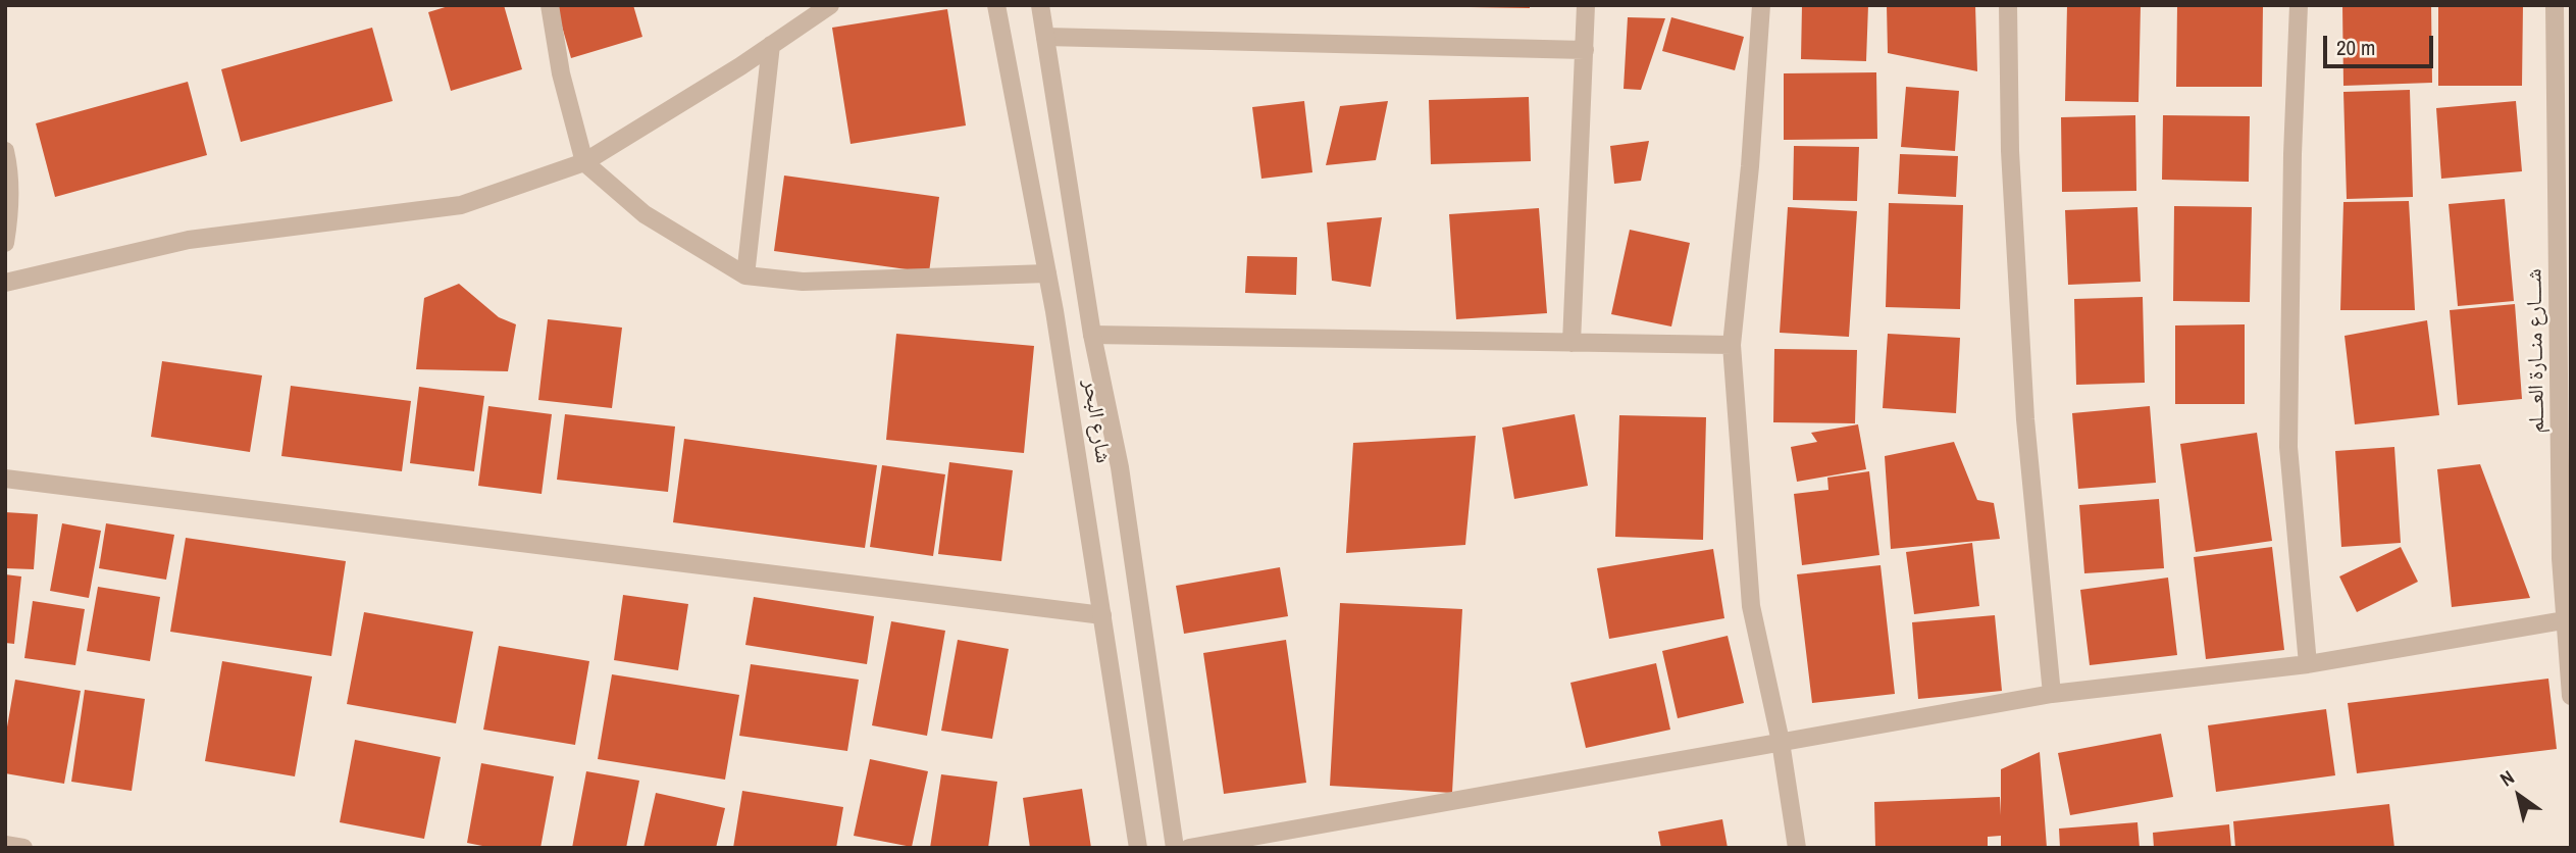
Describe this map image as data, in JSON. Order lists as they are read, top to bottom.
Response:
{
  "streets": {
    "street": ["شــــارع منــارة العـــلم", "شارع البحر"]
  },
  "scale_bar": "20 m",
  "north": "top left"
}
